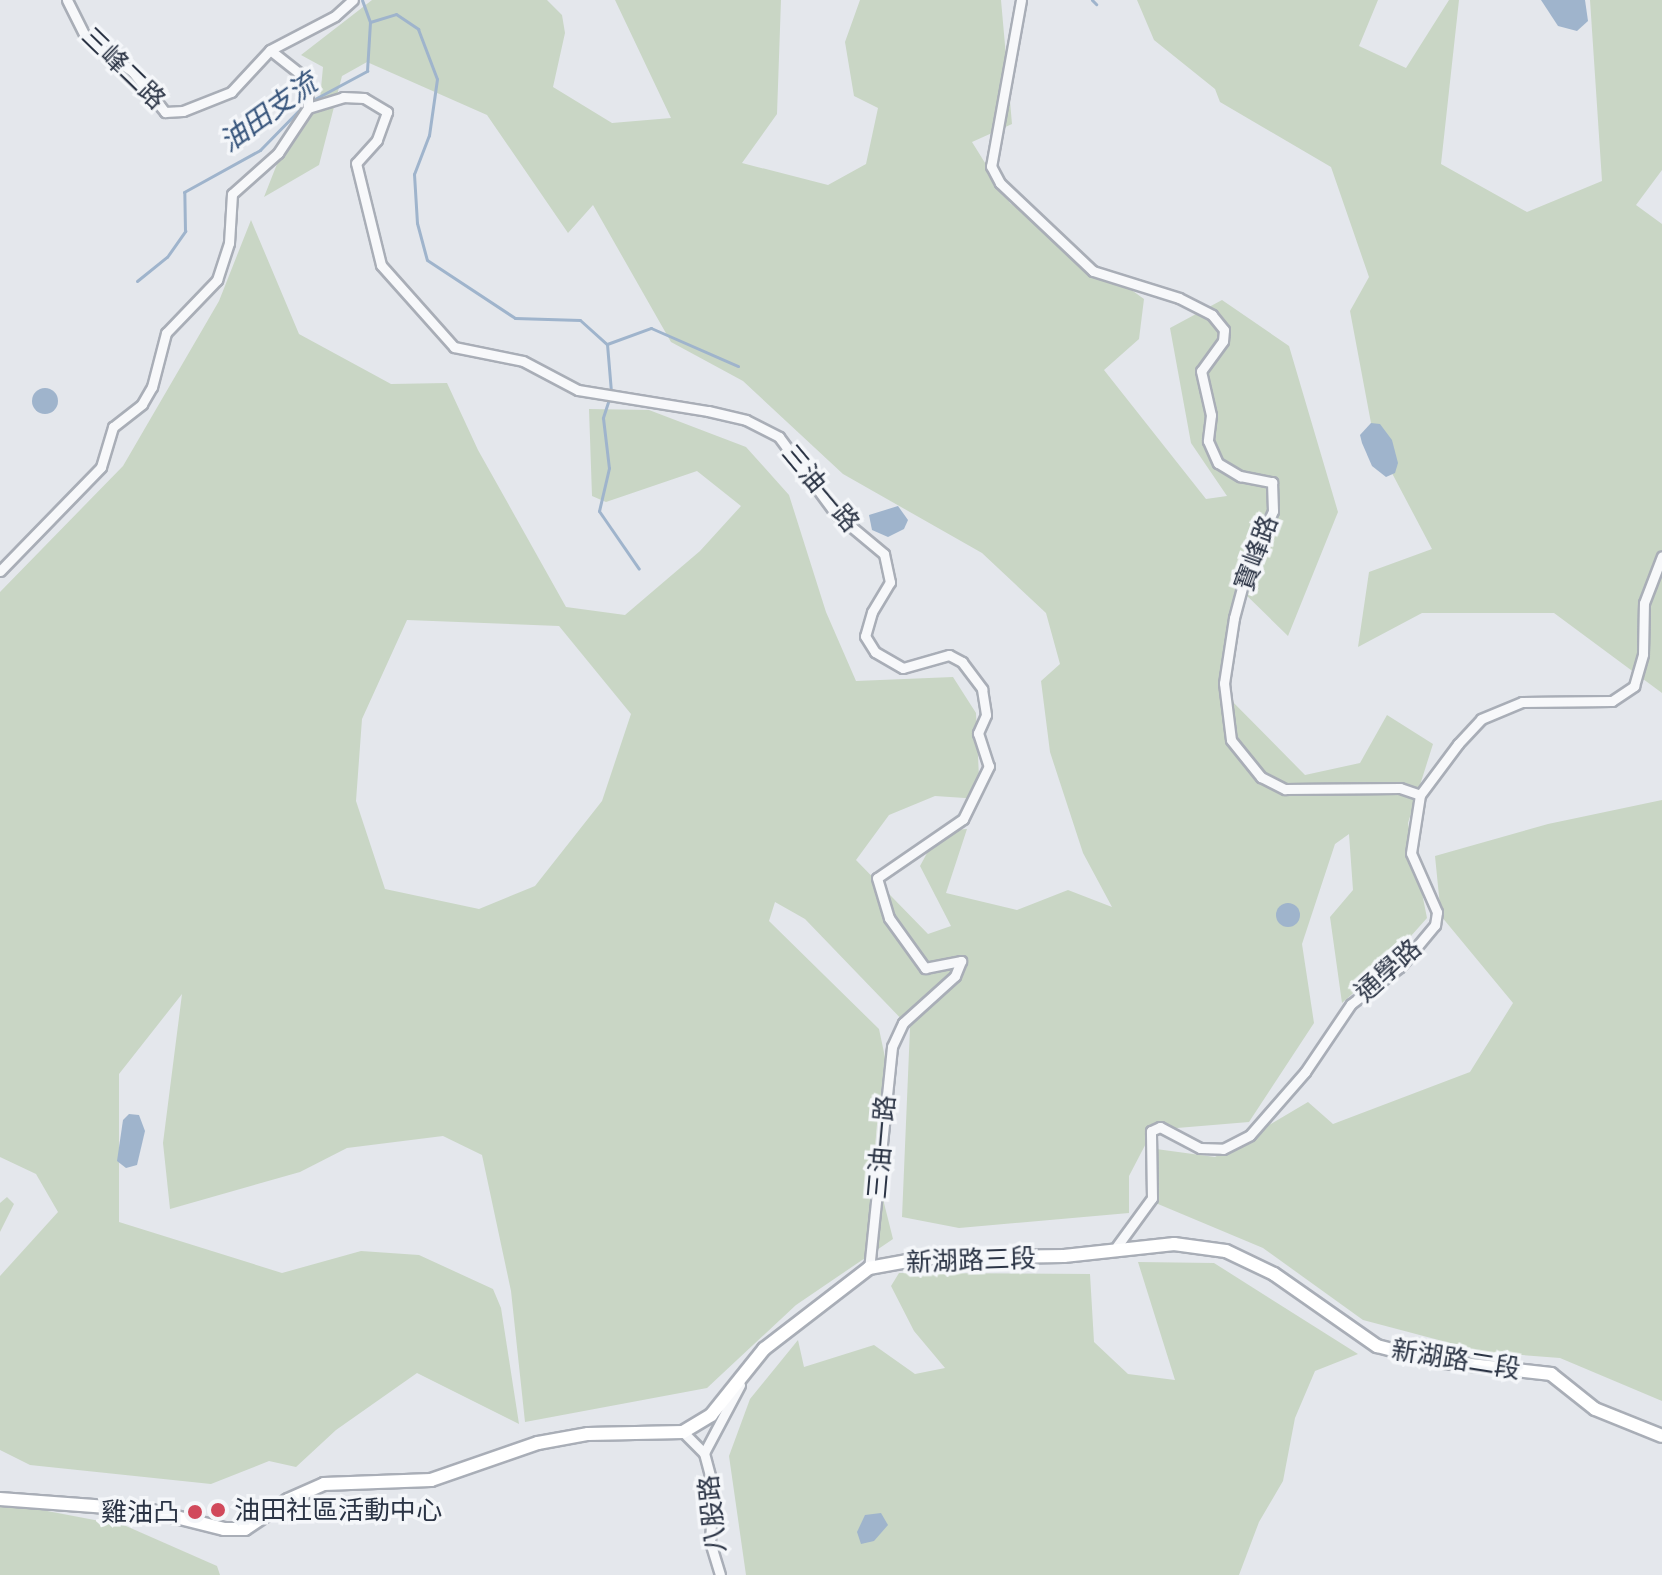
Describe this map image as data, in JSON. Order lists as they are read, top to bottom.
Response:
{
  "streets": {
    "street": [
      "三峰二路",
      "三油一路",
      "寶峰路",
      "通學路",
      "新湖路三段",
      "新湖路二段",
      "八股路"
    ]
  },
  "crossings": [
    ["三油一路", "新湖路三段"],
    ["寶峰路", "通學路"],
    ["通學路", "新湖路三段"],
    ["通學路", "新湖路二段"],
    ["新湖路三段", "新湖路二段"],
    ["新湖路三段", "八股路"]
  ],
  "water": ["油田支流"],
  "places": ["油田社區活動中心", "雞油凸"]
}
